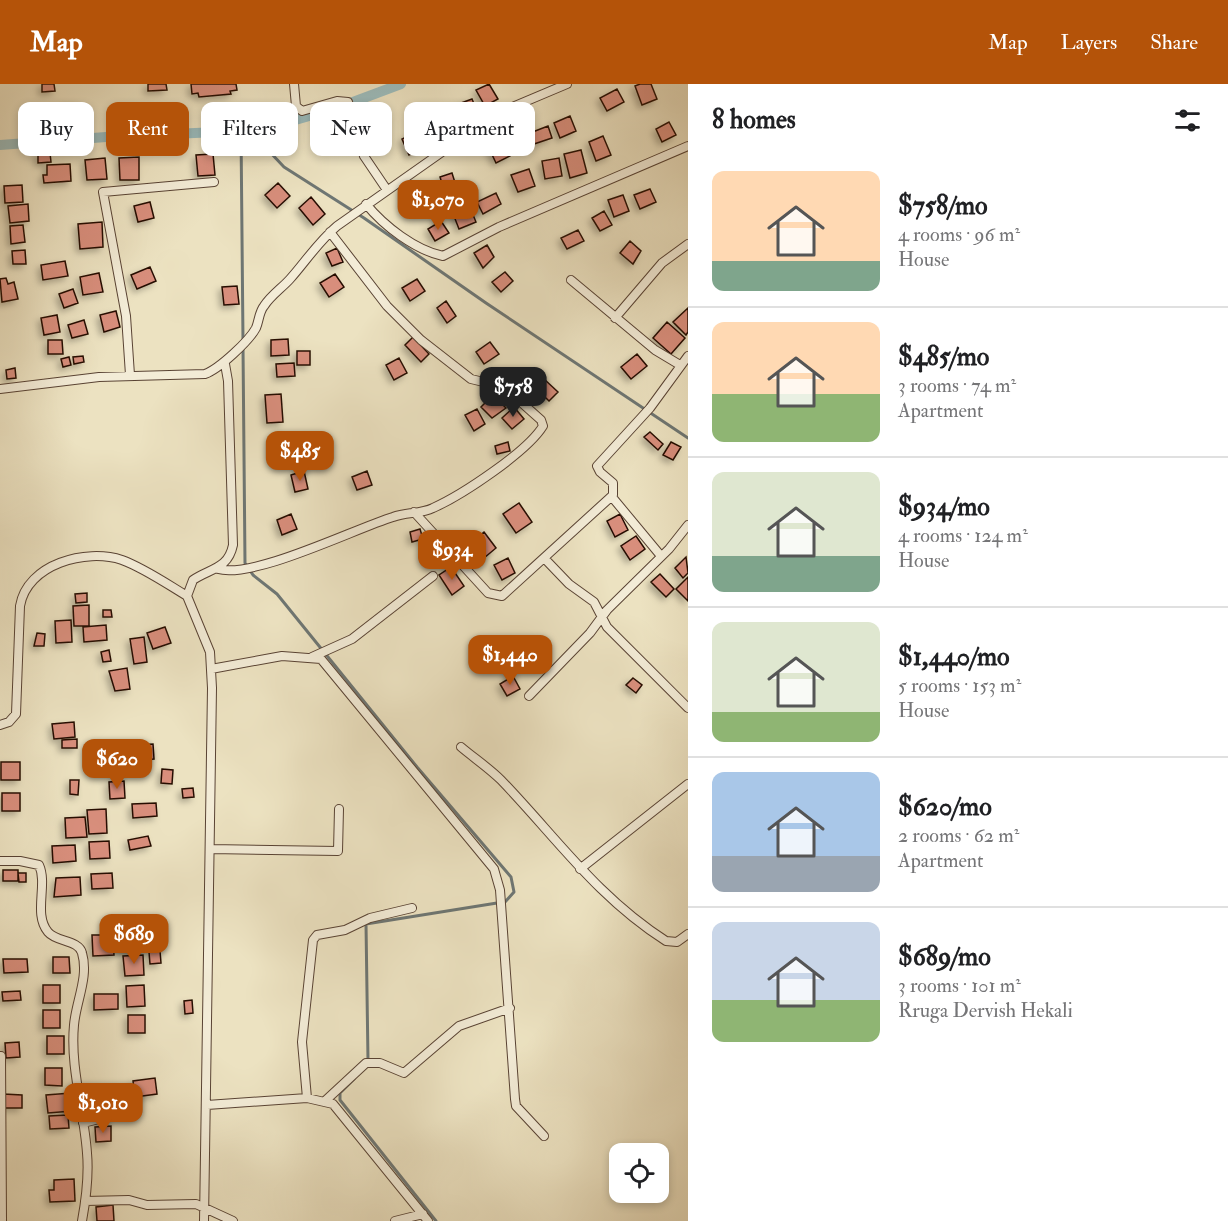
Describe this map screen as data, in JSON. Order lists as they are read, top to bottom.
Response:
{
  "page": {
    "header": "Map",
    "nav": ["Map", "Layers", "Share"],
    "heading": "8 homes",
    "chip": [
      "Buy",
      "Rent",
      "Filters",
      "New",
      "Apartment"
    ],
    "list": [
      {
        "name": "$758/mo",
        "note": "4 rooms · 96 m² · House"
      },
      {
        "name": "$485/mo",
        "note": "3 rooms · 74 m² · Apartment"
      },
      {
        "name": "$934/mo",
        "note": "4 rooms · 124 m² · House"
      },
      {
        "name": "$1,440/mo",
        "note": "5 rooms · 153 m² · House"
      },
      {
        "name": "$620/mo",
        "note": "2 rooms · 62 m² · Apartment"
      },
      {
        "name": "$689/mo",
        "note": "3 rooms · 101 m² · Rruga Dervish Hekali"
      }
    ],
    "price": [
      "$1,070",
      "$758",
      "$485",
      "$934",
      "$1,440",
      "$620",
      "$689",
      "$1,010"
    ]
  }
}
